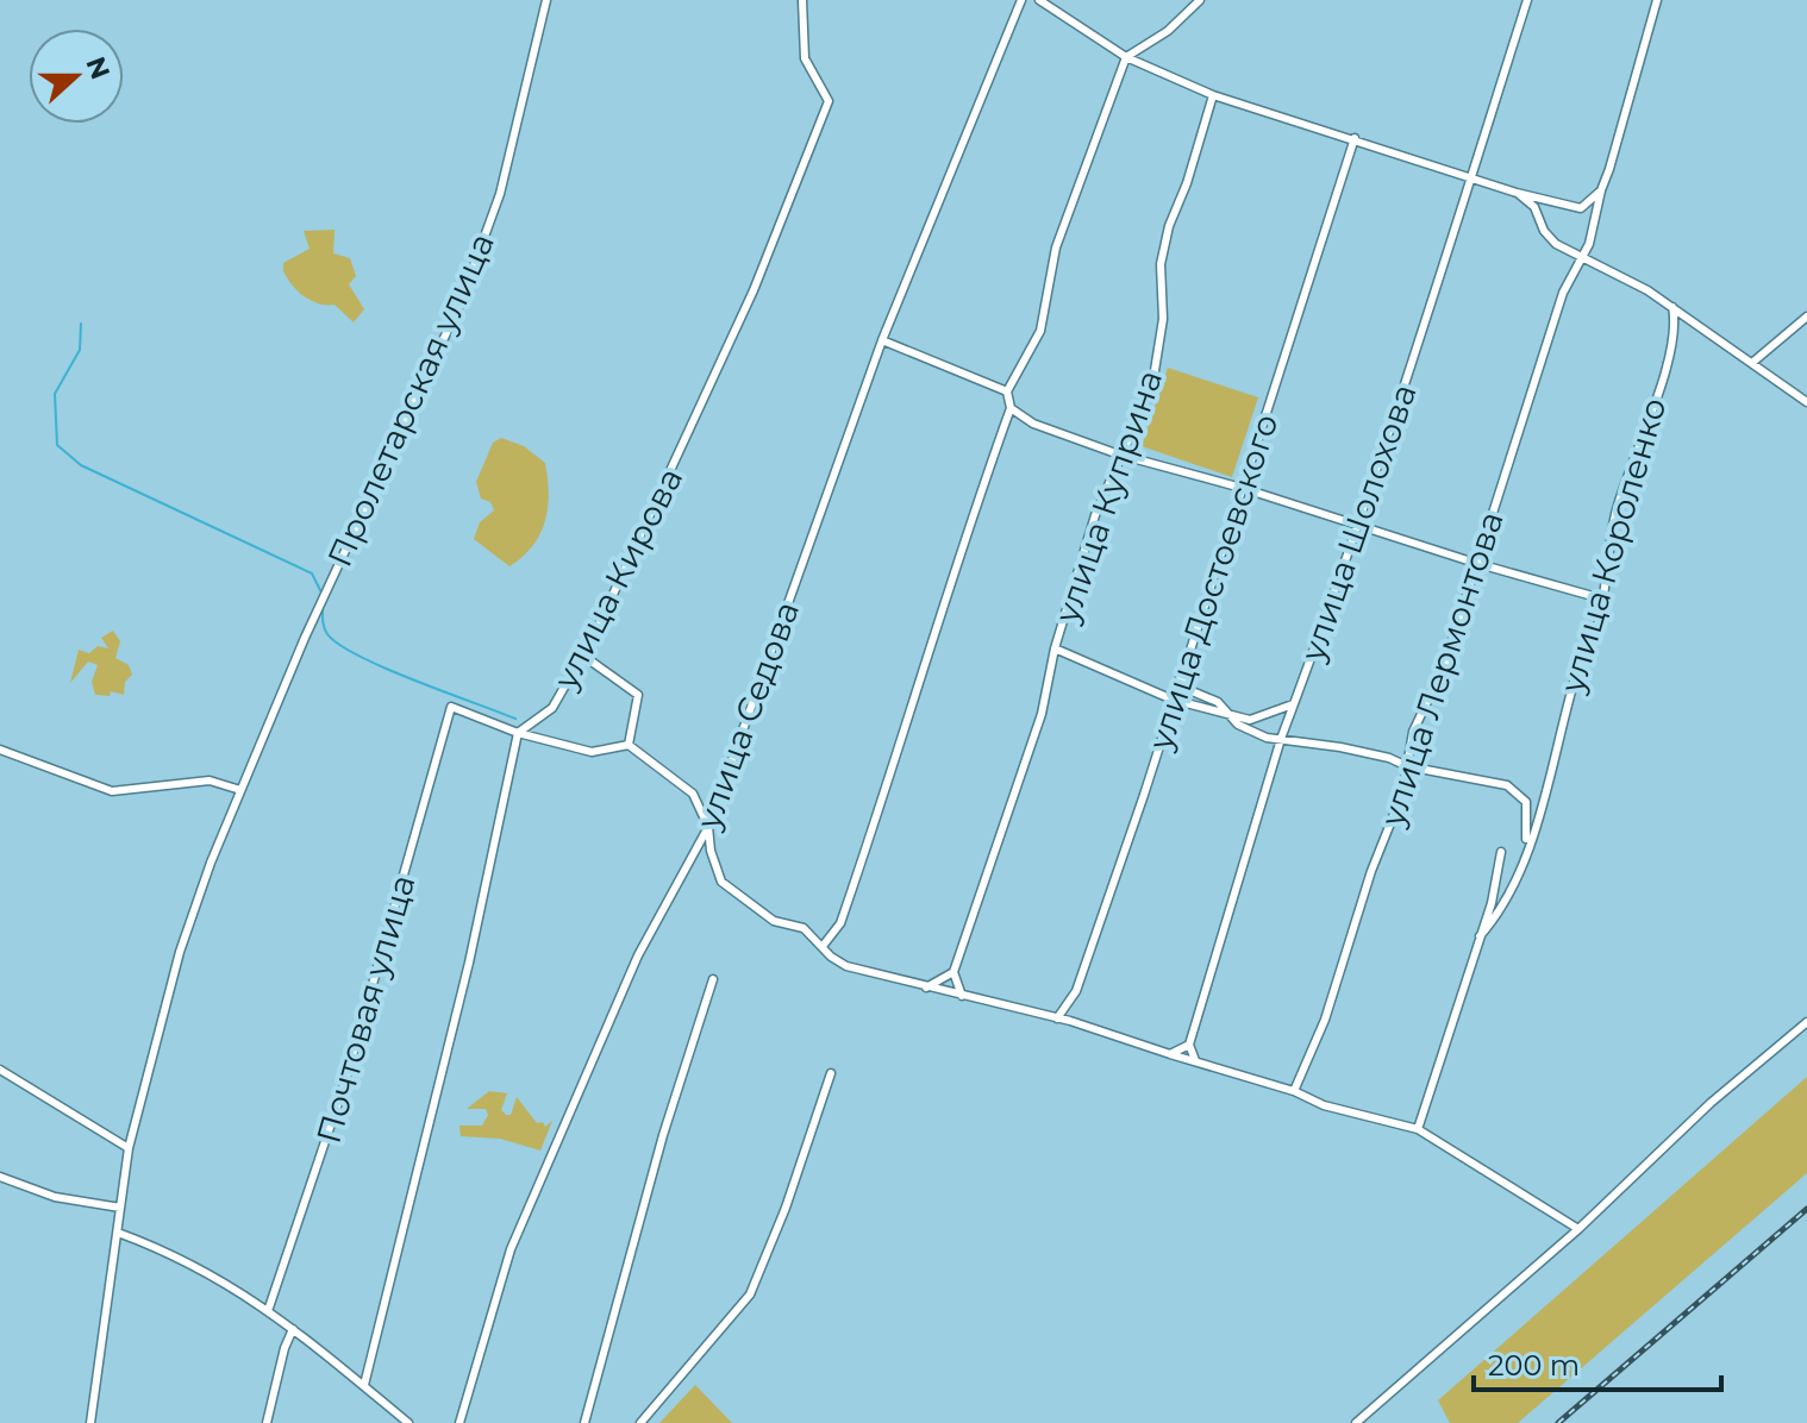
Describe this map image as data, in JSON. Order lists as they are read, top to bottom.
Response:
{
  "streets": {
    "street": [
      "Пролетарская улица",
      "улица Куприна",
      "улица Шолохова",
      "улица Короленко",
      "улица Кирова",
      "улица Достоевского",
      "улица Лермонтова",
      "улица Седова",
      "Почтовая улица"
    ]
  },
  "crossings": [
    ["улица Кирова", "Почтовая улица"]
  ],
  "scale_bar": "200 m",
  "north": "right"
}
